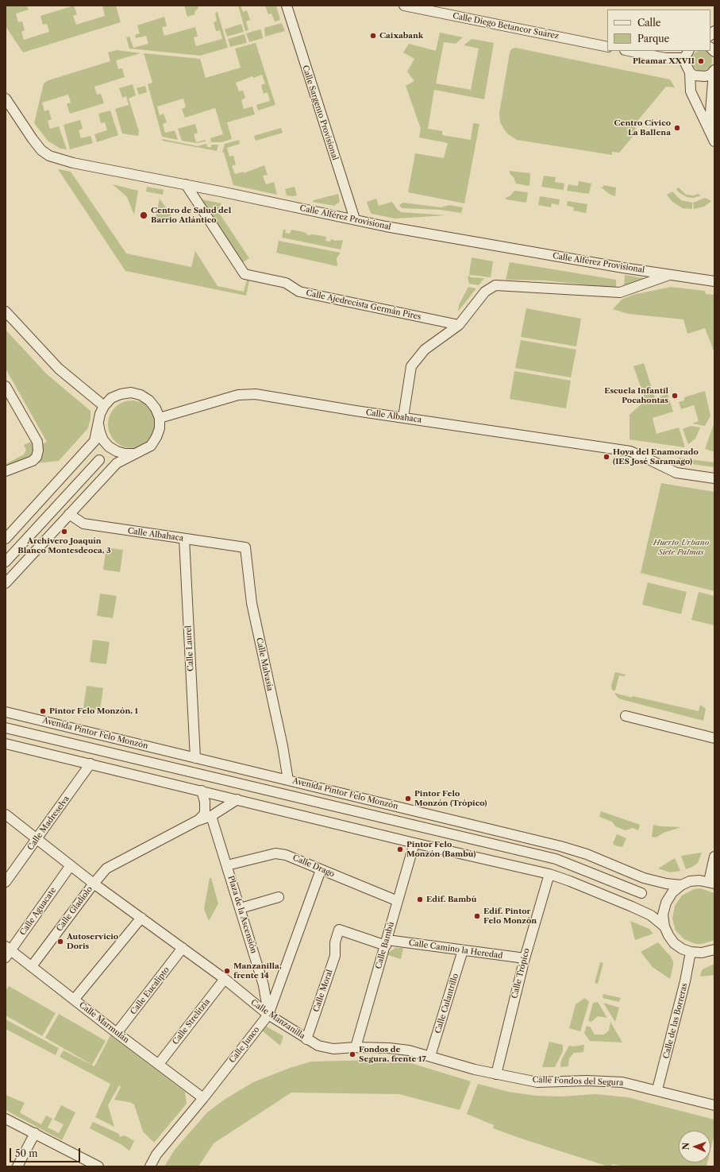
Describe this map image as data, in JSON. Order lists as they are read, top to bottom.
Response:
{
  "streets": {
    "street": [
      "Calle Diego Betancor Suárez",
      "Calle Sargento Provisional",
      "Calle Alférez Provisional",
      "Calle Ajedrecista Germán Pires",
      "Calle Albahaca",
      "Calle Laurel",
      "Calle Malvasía",
      "Avenida Pintor Felo Monzón",
      "Calle Madreselva",
      "Calle Drago",
      "Calle Gladiolo",
      "Calle Aguacate",
      "Plaza de la Ascensión",
      "Calle Bambú",
      "Calle Camino la Heredad",
      "Calle Trópico",
      "Calle Eucalipto",
      "Calle Moral",
      "Calle Culantrillo",
      "Calle Manzanilla",
      "Calle de las Borreras",
      "Calle Strelitzia",
      "Calle Marmulán",
      "Calle Junco",
      "Calle Fondos del Segura"
    ]
  },
  "crossings": [
    ["Calle Sargento Provisional", "Calle Alférez Provisional"],
    ["Calle Alférez Provisional", "Calle Ajedrecista Germán Pires"],
    ["Calle Albahaca", "Calle Laurel"],
    ["Calle Albahaca", "Calle Malvasía"],
    ["Calle Laurel", "Avenida Pintor Felo Monzón"],
    ["Calle Malvasía", "Avenida Pintor Felo Monzón"],
    ["Calle Madreselva", "Calle Manzanilla"],
    ["Calle Drago", "Plaza de la Ascensión"],
    ["Calle Drago", "Calle Bambú"],
    ["Calle Drago", "Calle Junco"],
    ["Calle Gladiolo", "Calle Manzanilla"],
    ["Calle Gladiolo", "Calle Marmulán"],
    ["Calle Aguacate", "Calle Manzanilla"],
    ["Calle Aguacate", "Calle Marmulán"],
    ["Plaza de la Ascensión", "Calle Manzanilla"],
    ["Plaza de la Ascensión", "Calle Junco"],
    ["Calle Bambú", "Calle Camino la Heredad"],
    ["Calle Bambú", "Calle Manzanilla"],
    ["Calle Camino la Heredad", "Calle Trópico"],
    ["Calle Camino la Heredad", "Calle Moral"],
    ["Calle Camino la Heredad", "Calle Culantrillo"],
    ["Calle Trópico", "Calle Manzanilla"],
    ["Calle Trópico", "Calle Fondos del Segura"],
    ["Calle Eucalipto", "Calle Manzanilla"],
    ["Calle Eucalipto", "Calle Marmulán"],
    ["Calle Moral", "Calle Manzanilla"],
    ["Calle Culantrillo", "Calle Manzanilla"],
    ["Calle Manzanilla", "Calle Strelitzia"],
    ["Calle Manzanilla", "Calle Junco"],
    ["Calle Manzanilla", "Calle Fondos del Segura"],
    ["Calle de las Borreras", "Calle Fondos del Segura"],
    ["Calle Strelitzia", "Calle Marmulán"],
    ["Calle Marmulán", "Calle Junco"]
  ],
  "parks": ["Huerto Urbano Siete Palmas"],
  "places": [
    "Caixabank",
    "Pleamar XXVII",
    "Centro Cívico La Ballena",
    "Centro de Salud del Barrio Atlántico",
    "Escuela Infantil Pocahontas",
    "Hoya del Enamorado (IES José Saramago)",
    "Archivero Joaquín Blanco Montesdeoca, 3",
    "Pintor Felo Monzón, 1",
    "Pintor Felo Monzón (Trópico)",
    "Pintor Felo Monzón (Bambú)",
    "Edif. Bambú",
    "Edif. Pintor Felo Monzón",
    "Autoservicio Doris",
    "Manzanilla, frente 14",
    "Fondos de Segura, frente 17"
  ],
  "legend": ["Calle", "Parque"],
  "scale_bar": "50 m",
  "north": "left"
}
